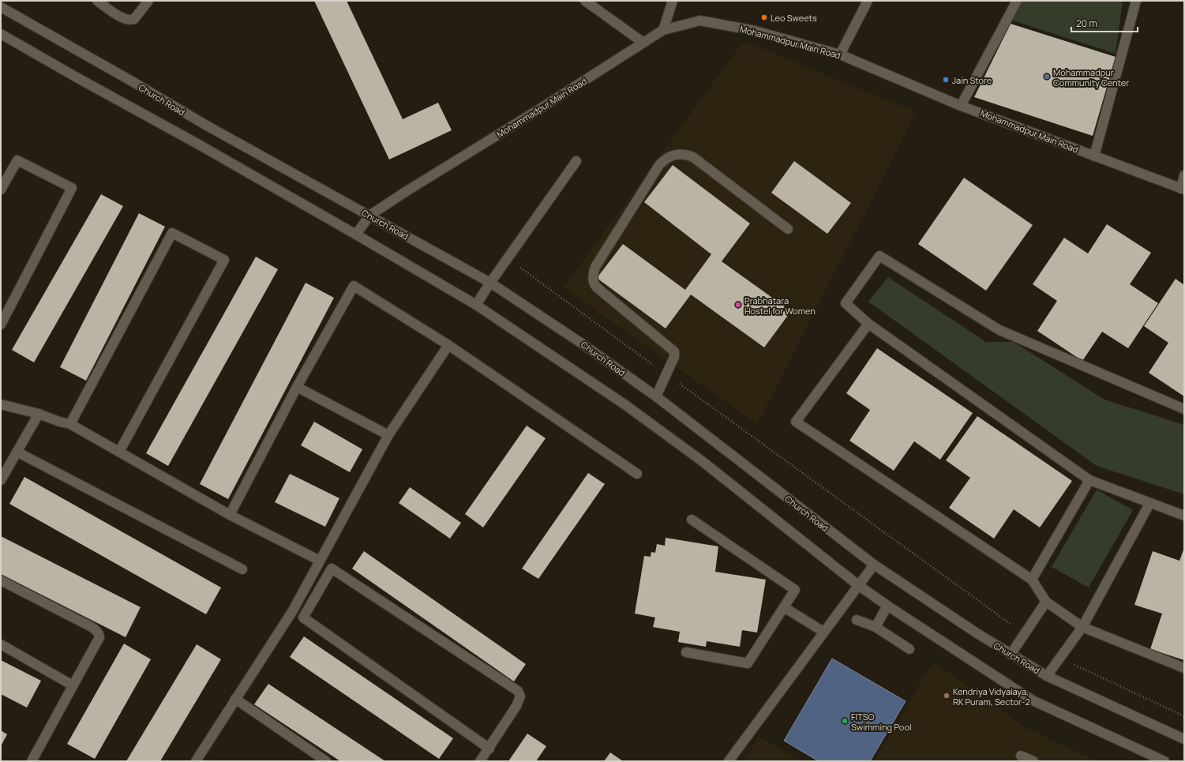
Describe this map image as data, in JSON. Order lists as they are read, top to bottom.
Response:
{
  "streets": {
    "street": ["Mohammadpur Main Road", "Church Road"]
  },
  "crossings": [
    ["Mohammadpur Main Road", "Church Road"]
  ],
  "places": [
    "Leo Sweets",
    "Mohammadpur Community Center",
    "Jain Store",
    "Prabhatara Hostel for Women",
    "Kendriya Vidyalaya, RK Puram, Sector-2",
    "FITSO Swimming Pool"
  ],
  "scale_bar": "20 m"
}
